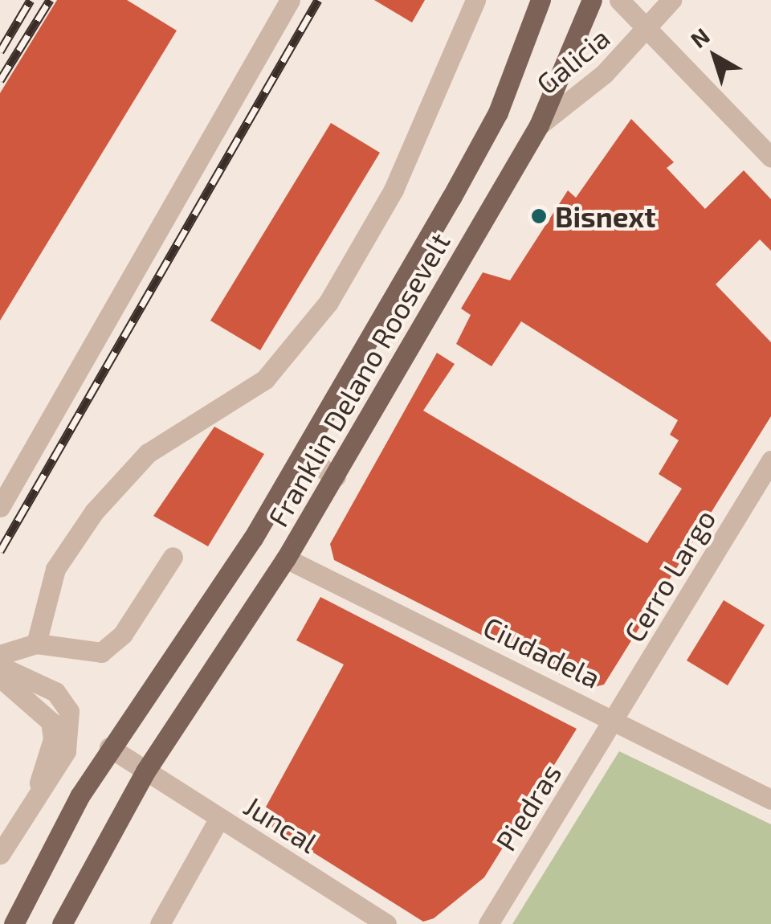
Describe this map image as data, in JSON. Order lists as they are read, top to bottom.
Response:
{
  "streets": {
    "main road": ["Franklin Delano Roosevelt"],
    "street": [
      "Galicia",
      "Cerro Largo",
      "Ciudadela",
      "Piedras",
      "Juncal"
    ]
  },
  "crossings": [
    ["Galicia", "Franklin Delano Roosevelt"],
    ["Franklin Delano Roosevelt", "Ciudadela"],
    ["Franklin Delano Roosevelt", "Juncal"],
    ["Cerro Largo", "Ciudadela"],
    ["Cerro Largo", "Piedras"],
    ["Ciudadela", "Piedras"]
  ],
  "places": ["Bisnext"],
  "north": "top left"
}
